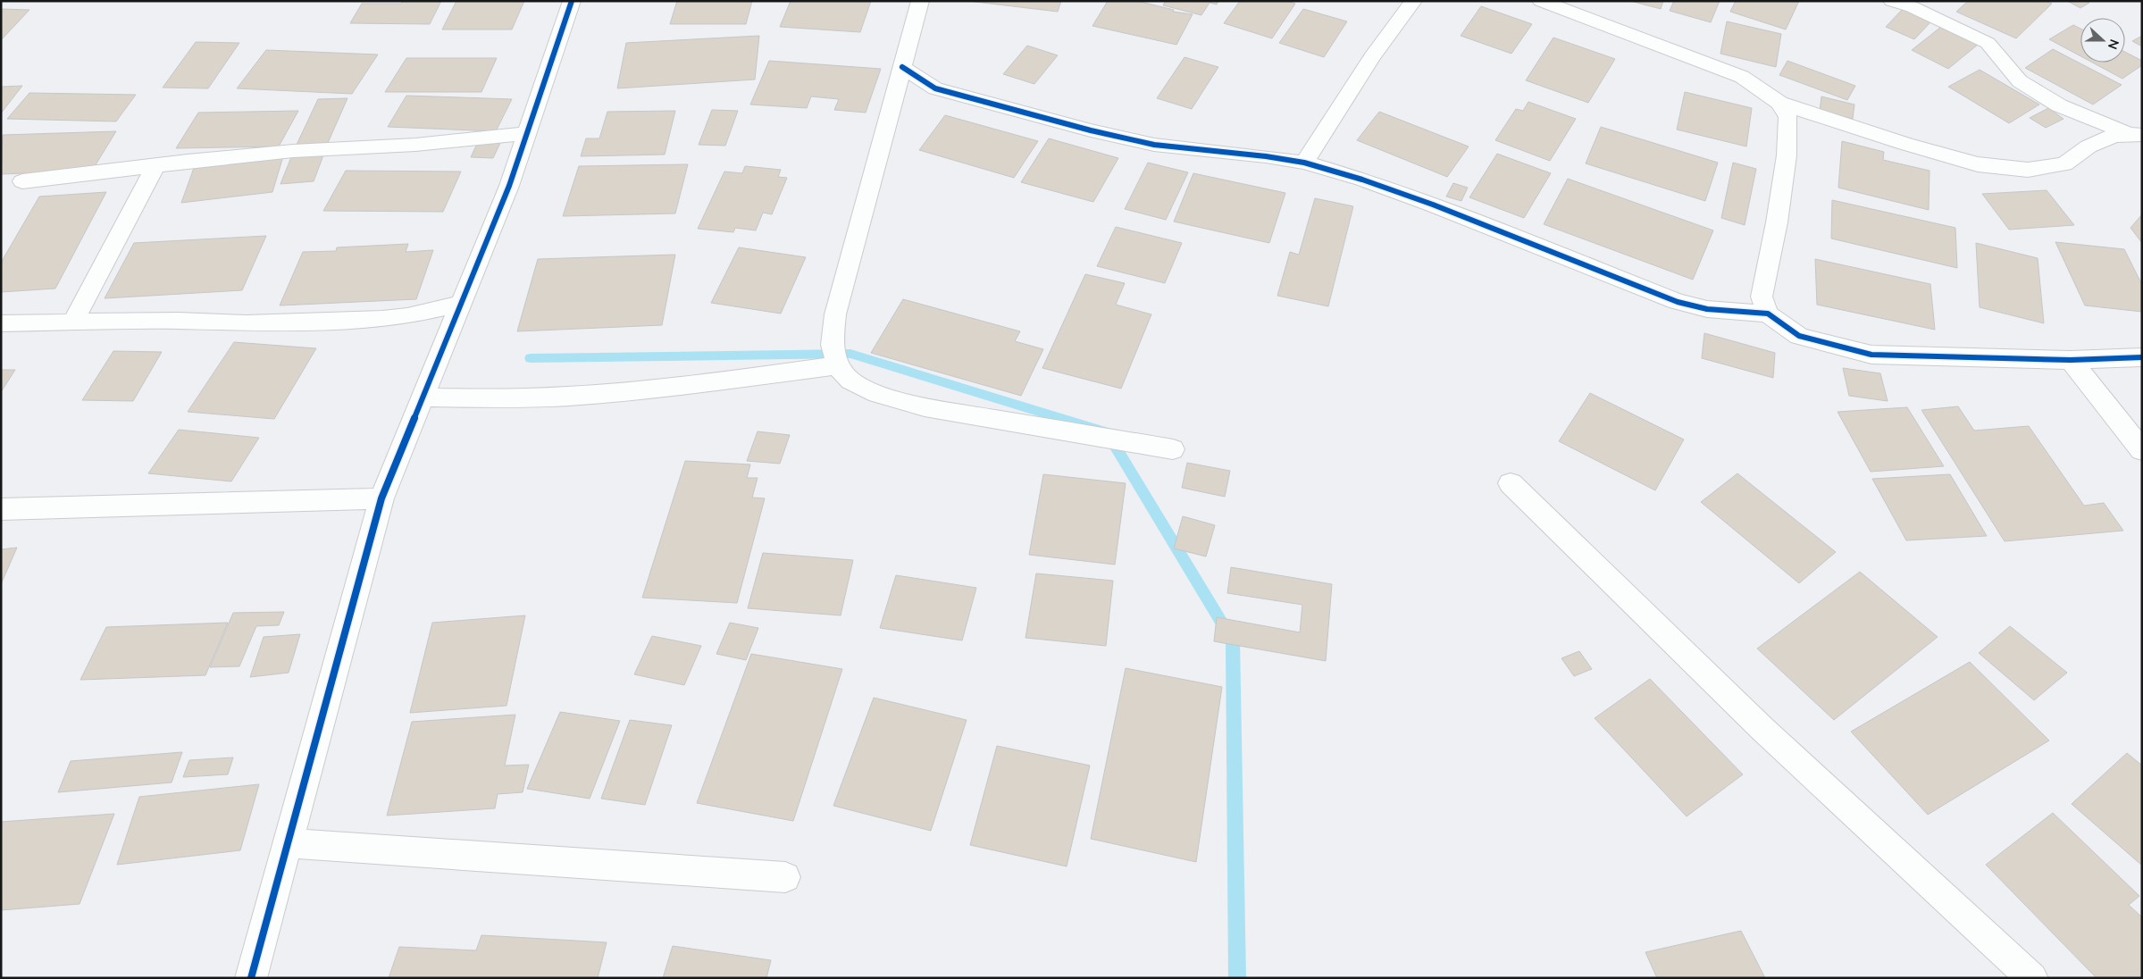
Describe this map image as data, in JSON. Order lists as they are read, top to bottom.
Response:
{
  "north": "right"
}
